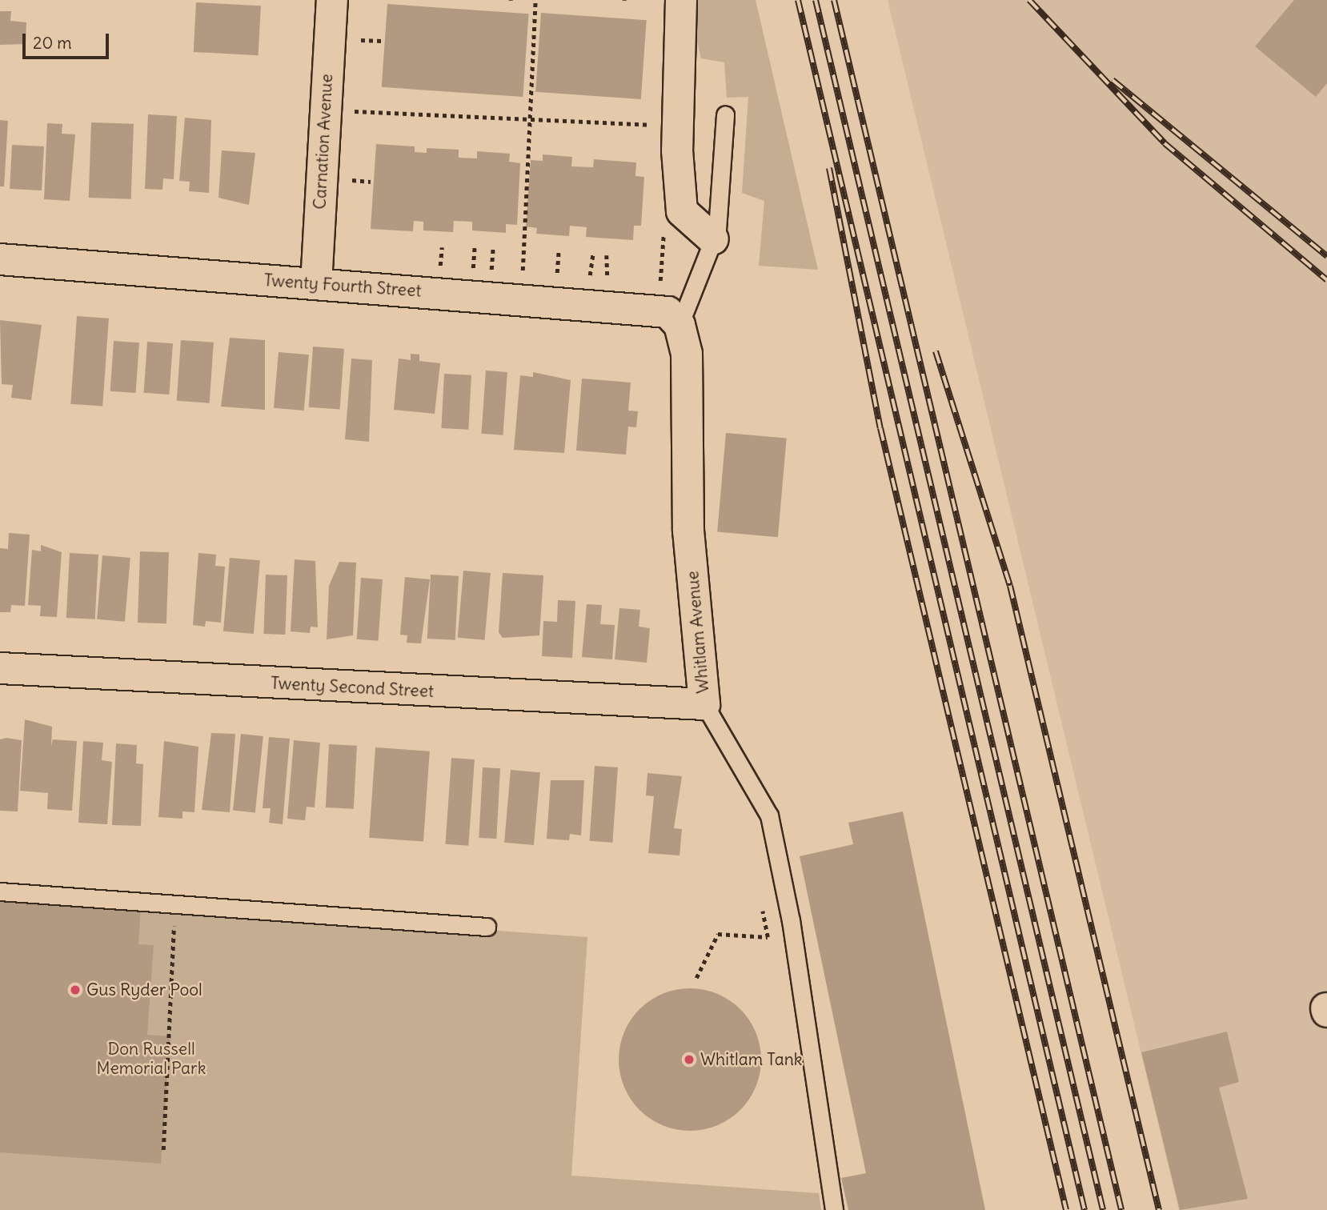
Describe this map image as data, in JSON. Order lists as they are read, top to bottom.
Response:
{
  "streets": {
    "street": [
      "Carnation Avenue",
      "Twenty Fourth Street",
      "Whitlam Avenue",
      "Twenty Second Street"
    ]
  },
  "crossings": [
    ["Carnation Avenue", "Twenty Fourth Street"],
    ["Twenty Fourth Street", "Whitlam Avenue"],
    ["Whitlam Avenue", "Twenty Second Street"]
  ],
  "parks": ["Don Russell Memorial Park"],
  "places": ["Gus Ryder Pool", "Whitlam Tank"],
  "scale_bar": "20 m"
}
